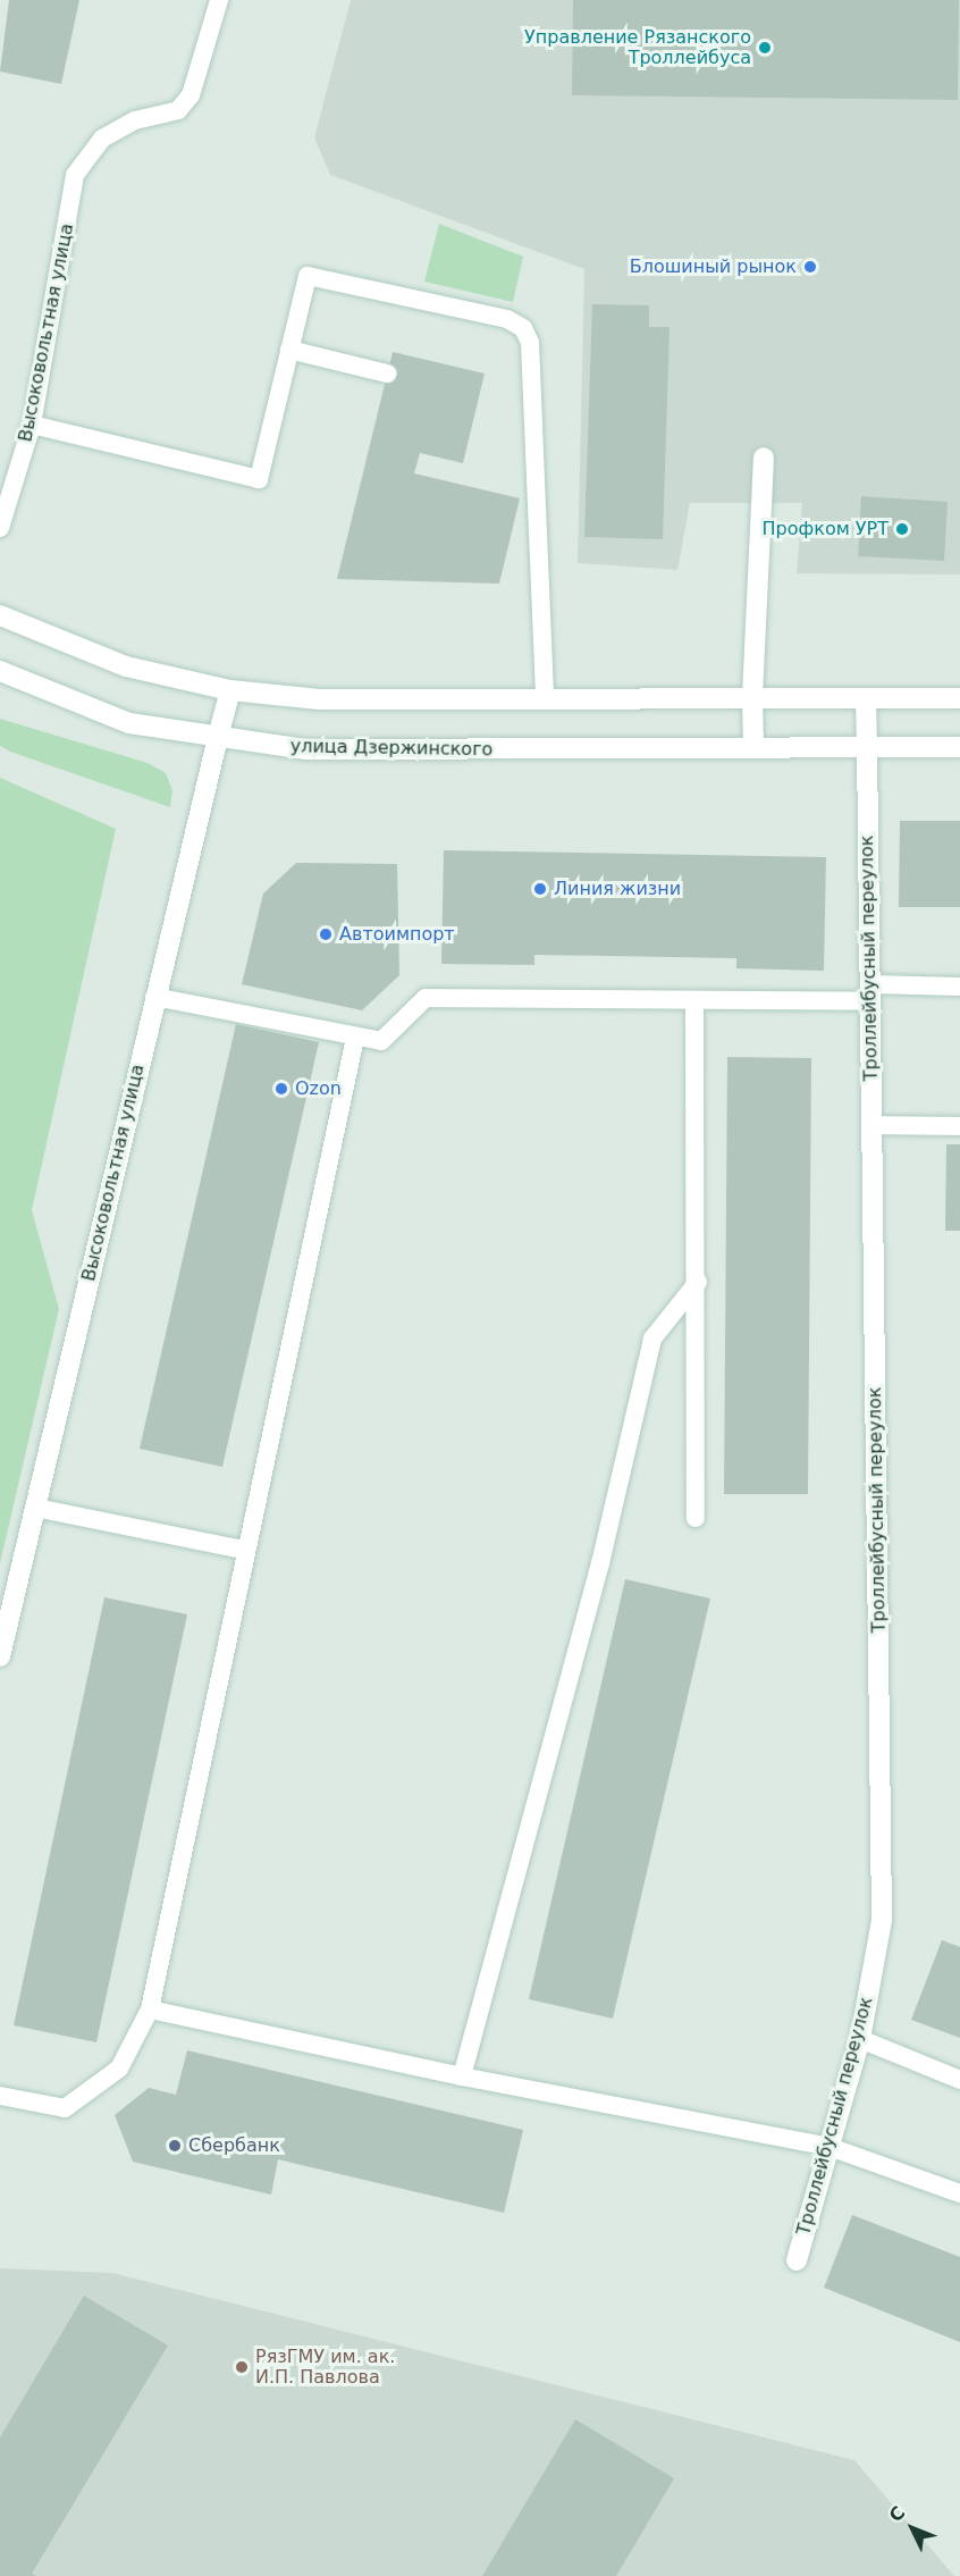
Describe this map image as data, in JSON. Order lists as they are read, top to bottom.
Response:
{
  "streets": {
    "street": ["Высоковольтная улица", "улица Дзержинского", "Троллейбусный переулок"]
  },
  "crossings": [
    ["Высоковольтная улица", "улица Дзержинского"],
    ["улица Дзержинского", "Троллейбусный переулок"]
  ],
  "places": [
    "Управление Рязанского Троллейбуса",
    "Блошиный рынок",
    "Профком УРТ",
    "Линия жизни",
    "Автоимпорт",
    "Ozon",
    "Сбербанк",
    "РязГМУ им. ак. И.П. Павлова"
  ],
  "north": "top left"
}
